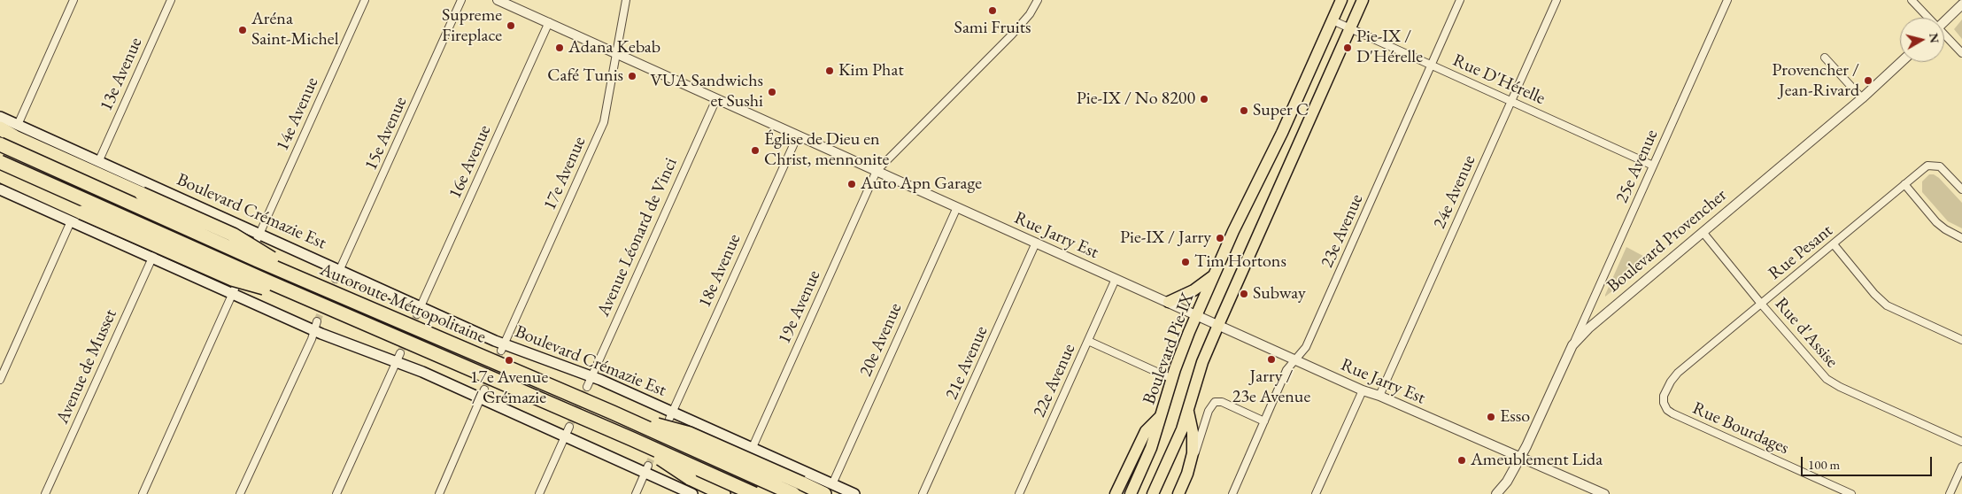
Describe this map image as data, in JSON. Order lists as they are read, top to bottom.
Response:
{
  "streets": {
    "highway": ["Autoroute Métropolitaine"],
    "main road": ["Boulevard Crémazie Est", "Boulevard Pie-IX"],
    "street": [
      "13e Avenue",
      "Rue D'Hérelle",
      "14e Avenue",
      "15e Avenue",
      "16e Avenue",
      "25e Avenue",
      "17e Avenue",
      "24e Avenue",
      "23e Avenue",
      "Rue Jarry Est",
      "Avenue Léonard de Vinci",
      "Boulevard Provencher",
      "Rue Pesant",
      "18e Avenue",
      "19e Avenue",
      "Rue d'Assise",
      "20e Avenue",
      "21e Avenue",
      "Avenue de Musset",
      "22e Avenue",
      "Rue Bourdages"
    ]
  },
  "crossings": [
    ["13e Avenue", "Boulevard Crémazie Est"],
    ["Rue D'Hérelle", "25e Avenue"],
    ["Rue D'Hérelle", "24e Avenue"],
    ["Rue D'Hérelle", "23e Avenue"],
    ["Rue D'Hérelle", "Boulevard Pie-IX"],
    ["14e Avenue", "Boulevard Crémazie Est"],
    ["15e Avenue", "Boulevard Crémazie Est"],
    ["16e Avenue", "Boulevard Crémazie Est"],
    ["16e Avenue", "Rue Jarry Est"],
    ["25e Avenue", "Boulevard Provencher"],
    ["17e Avenue", "Boulevard Crémazie Est"],
    ["17e Avenue", "Rue Jarry Est"],
    ["24e Avenue", "Rue Jarry Est"],
    ["Boulevard Crémazie Est", "Avenue Léonard de Vinci"],
    ["Boulevard Crémazie Est", "18e Avenue"],
    ["Boulevard Crémazie Est", "Autoroute Métropolitaine"],
    ["Boulevard Crémazie Est", "19e Avenue"],
    ["Boulevard Crémazie Est", "20e Avenue"],
    ["23e Avenue", "Rue Jarry Est"],
    ["Rue Jarry Est", "Avenue Léonard de Vinci"],
    ["Rue Jarry Est", "Boulevard Provencher"],
    ["Rue Jarry Est", "18e Avenue"],
    ["Rue Jarry Est", "19e Avenue"],
    ["Rue Jarry Est", "20e Avenue"],
    ["Rue Jarry Est", "Boulevard Pie-IX"],
    ["Rue Jarry Est", "21e Avenue"],
    ["Rue Jarry Est", "22e Avenue"],
    ["Boulevard Provencher", "Rue d'Assise"],
    ["Rue Pesant", "Rue d'Assise"],
    ["Rue Pesant", "Rue Bourdages"],
    ["Autoroute Métropolitaine", "20e Avenue"]
  ],
  "places": [
    "Sami Fruits",
    "Supreme Fireplace",
    "Aréna Saint-Michel",
    "Adana Kebab",
    "Pie-IX / D'Hérelle",
    "Kim Phat",
    "Café Tunis",
    "Provencher / Jean-Rivard",
    "VUA Sandwichs et Sushi",
    "Pie-IX / No 8200",
    "Super C",
    "Église de Dieu en Christ, mennonite",
    "Auto Apn Garage",
    "Pie-IX / Jarry",
    "Tim Hortons",
    "Subway",
    "Jarry / 23e Avenue",
    "17e Avenue / Crémazie",
    "Esso",
    "Ameublement Lida"
  ],
  "scale_bar": "100 m",
  "north": "right"
}
